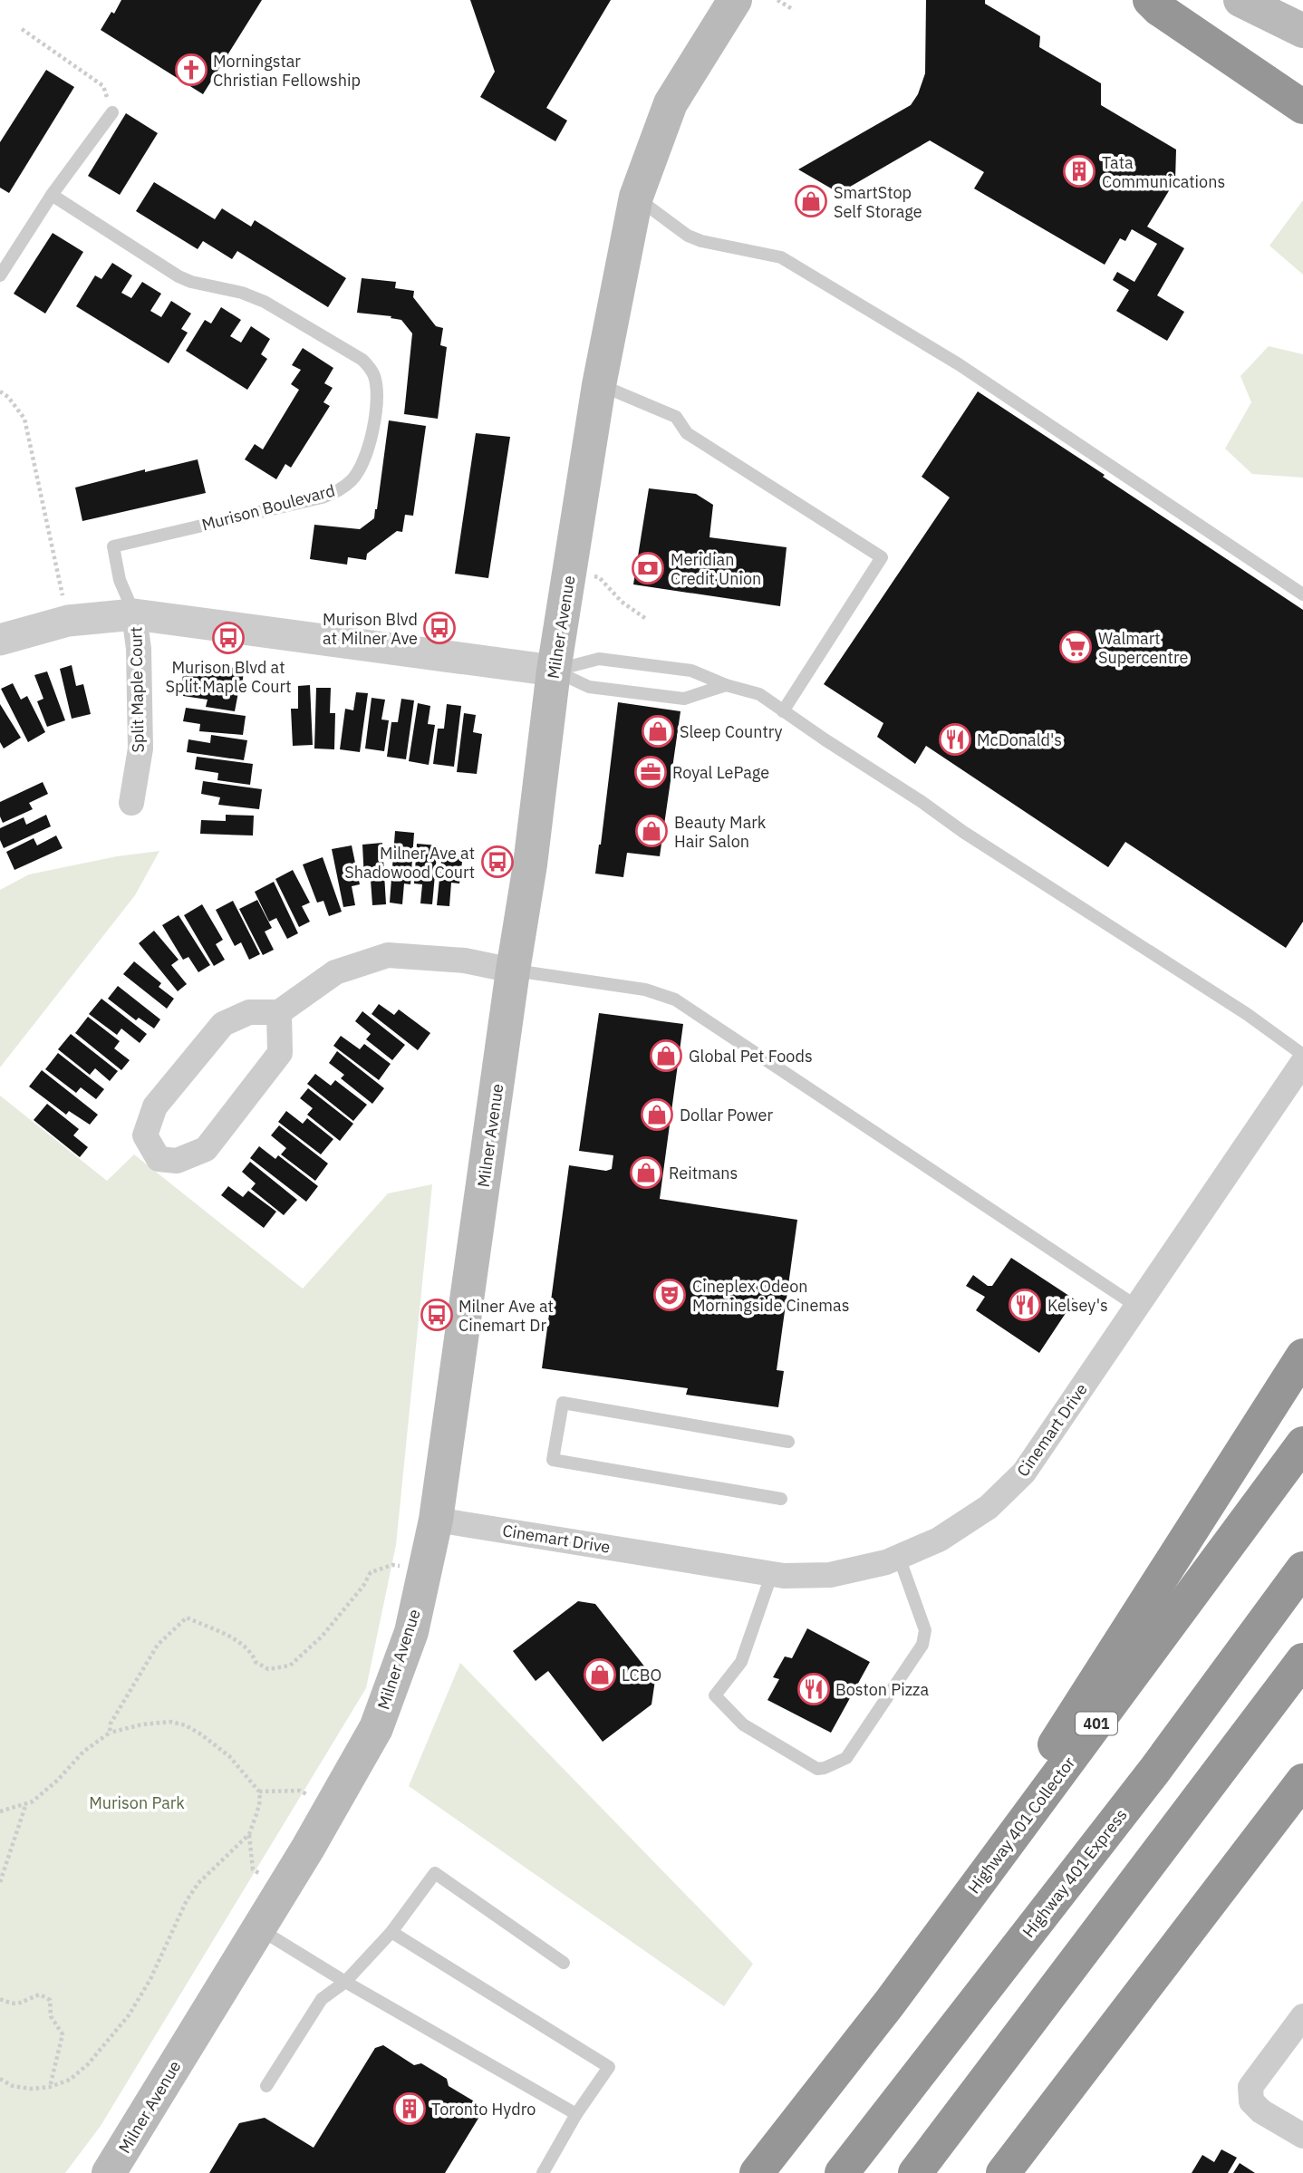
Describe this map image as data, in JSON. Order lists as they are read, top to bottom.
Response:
{
  "streets": {
    "highway": ["401", "Highway 401 Collector", "Highway 401 Express"],
    "main road": ["Milner Avenue"],
    "street": ["Split Maple Court", "Cinemart Drive"],
    "lane": ["Murison Boulevard"]
  },
  "crossings": [
    ["Murison Boulevard", "Split Maple Court"],
    ["Milner Avenue", "Cinemart Drive"]
  ],
  "parks": ["Murison Park"],
  "places": {
    "church": ["Morningstar Christian Fellowship"],
    "building": ["Tata Communications", "Toronto Hydro"],
    "shop": [
      "SmartStop Self Storage",
      "Sleep Country",
      "Beauty Mark Hair Salon",
      "Global Pet Foods",
      "Dollar Power",
      "Reitmans",
      "LCBO"
    ],
    "bank": ["Meridian Credit Union"],
    "bus stop": [
      "Murison Blvd at Milner Ave",
      "Murison Blvd at Split Maple Court",
      "Milner Ave at Shadowood Court",
      "Milner Ave at Cinemart Dr"
    ],
    "supermarket": ["Walmart Supercentre"],
    "restaurant": ["McDonald's", "Kelsey's", "Boston Pizza"],
    "office": ["Royal LePage"],
    "theatre": ["Cineplex Odeon Morningside Cinemas"]
  }
}
